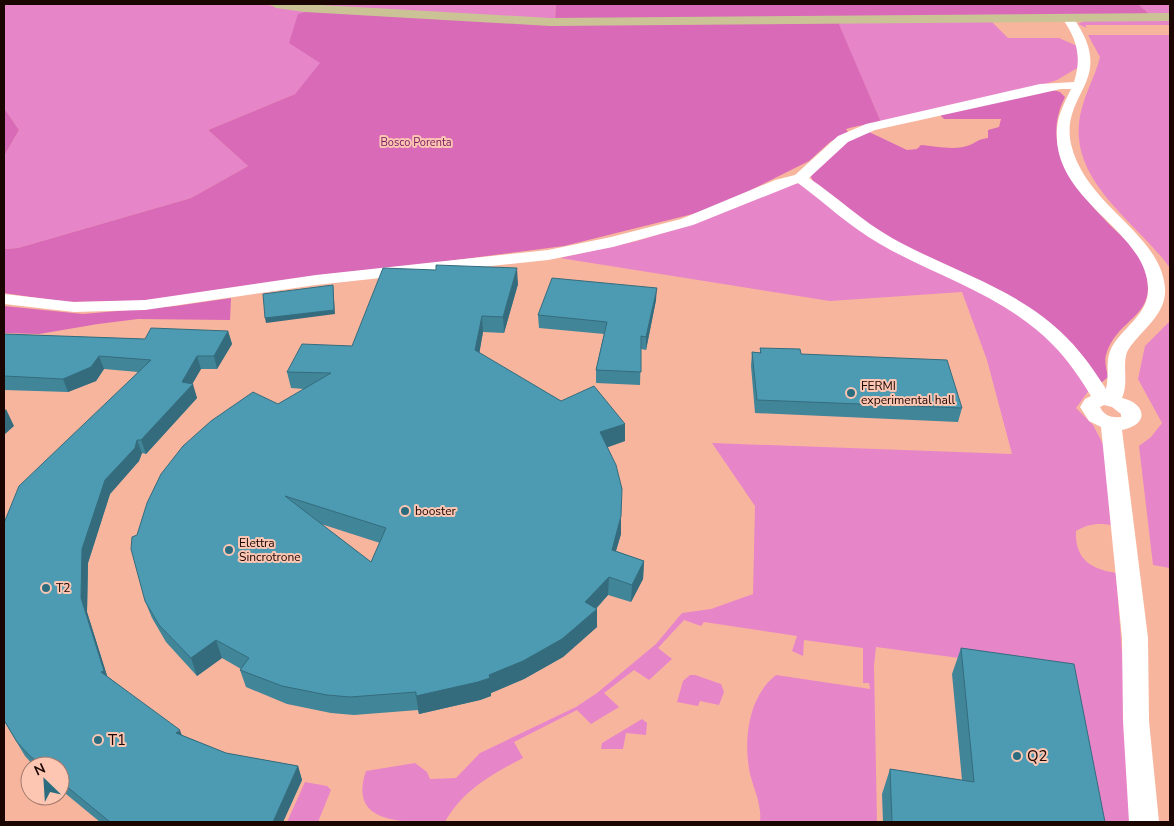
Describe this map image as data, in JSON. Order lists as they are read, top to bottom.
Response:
{
  "parks": ["Bosco Porenta"],
  "places": [
    "FERMI experimental hall",
    "booster",
    "Elettra Sincrotrone",
    "T2",
    "T1",
    "Q2"
  ],
  "north": "top left"
}
